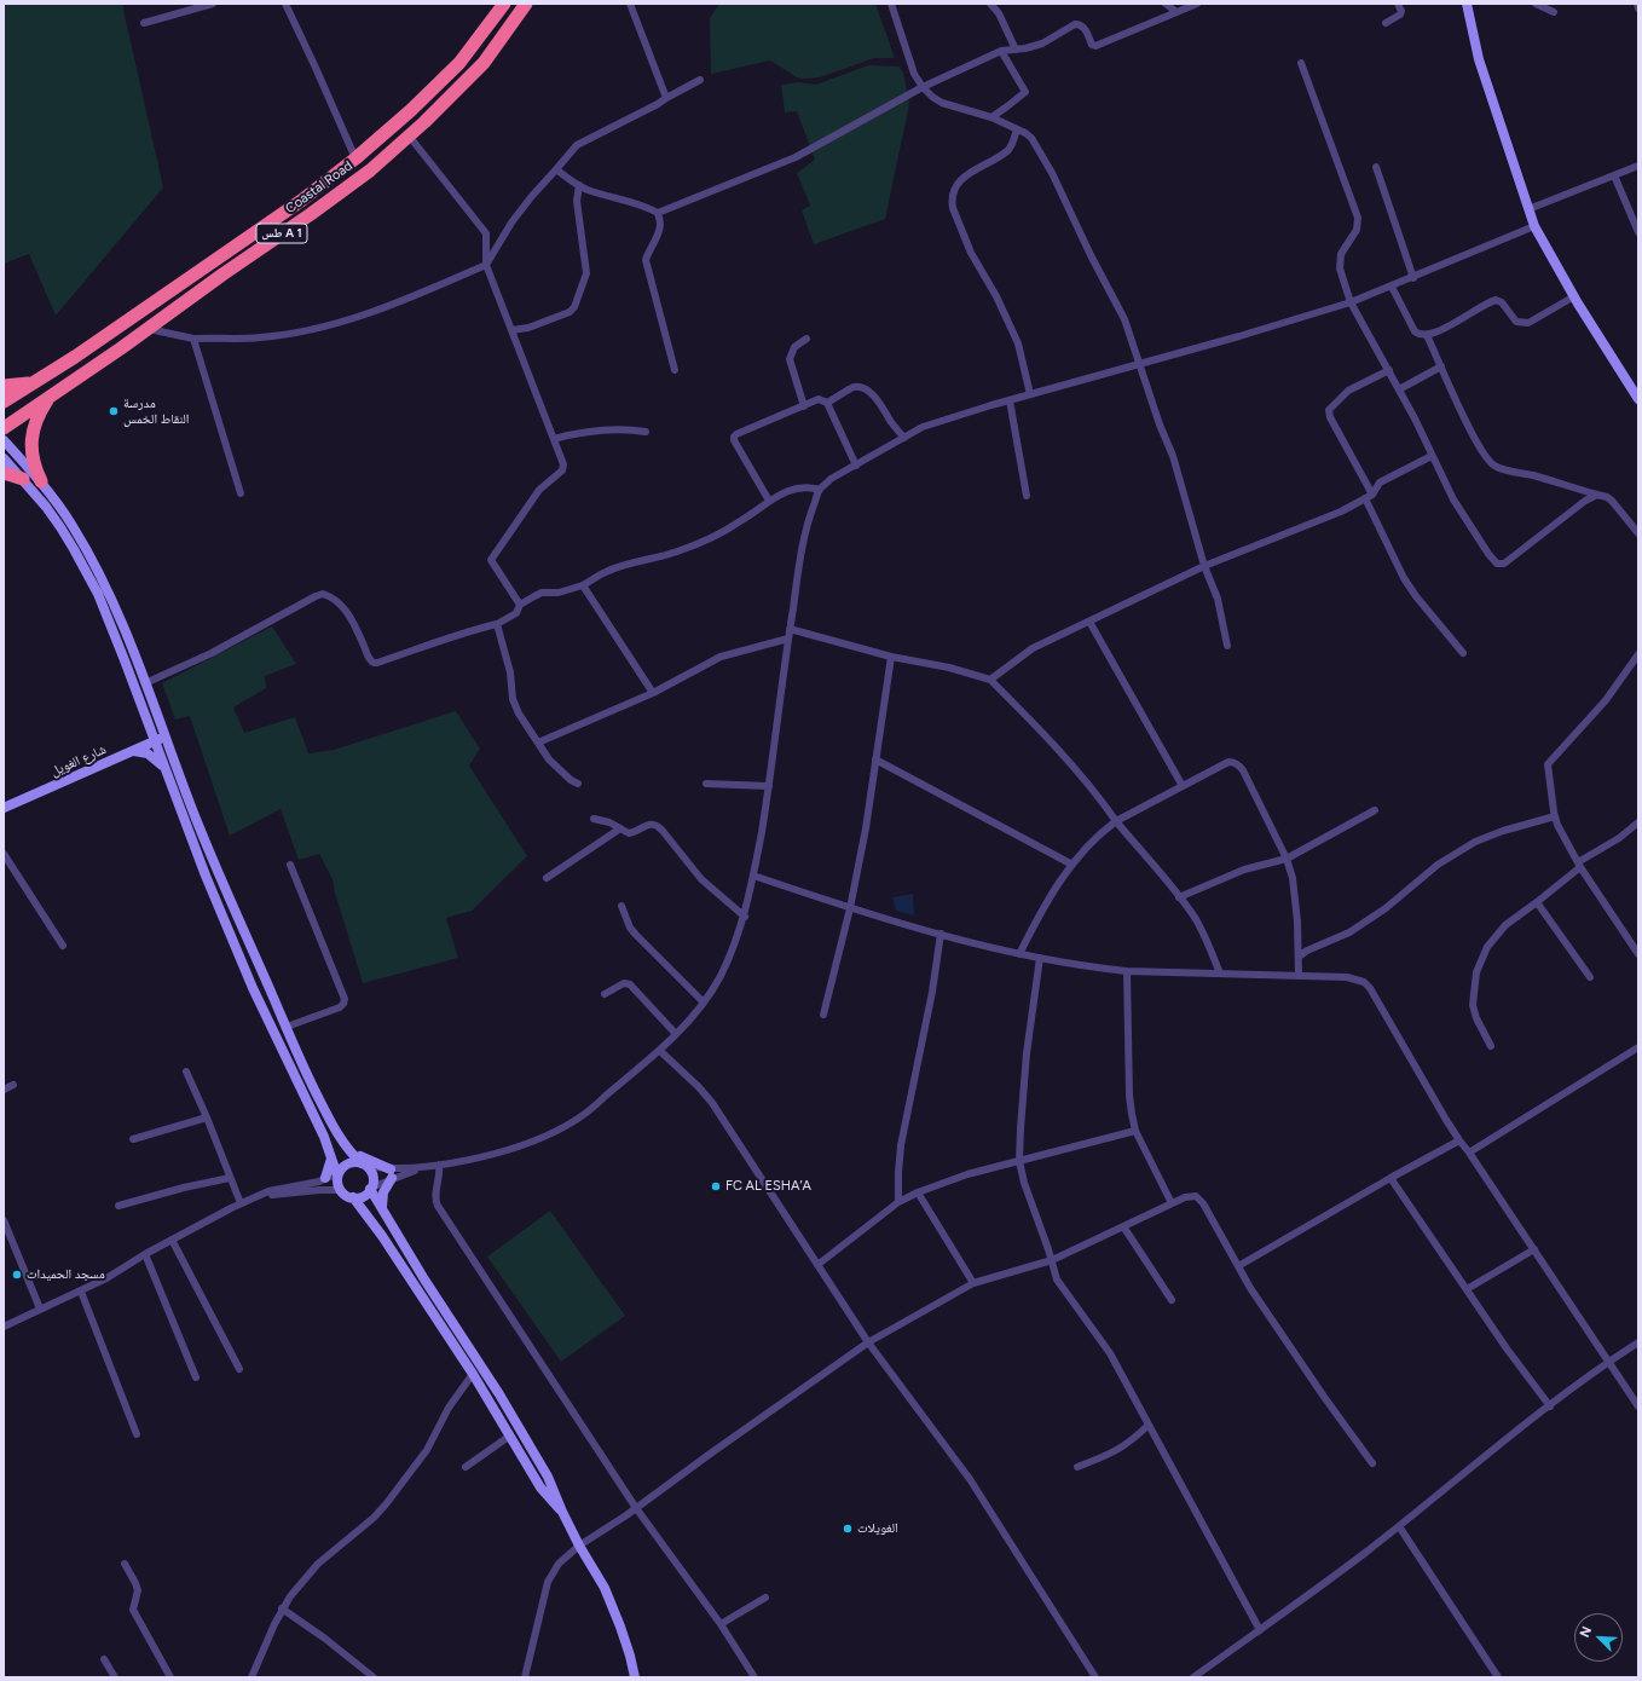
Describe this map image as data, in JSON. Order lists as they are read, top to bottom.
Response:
{
  "streets": {
    "highway": ["Coastal Road", "طس A 1"],
    "street": ["شارع الغويل"]
  },
  "places": [
    "مدرسة النقاط الخمس",
    "FC AL ESHA’A",
    "مسجد الحميدات",
    "الغويلات"
  ],
  "north": "top left"
}
